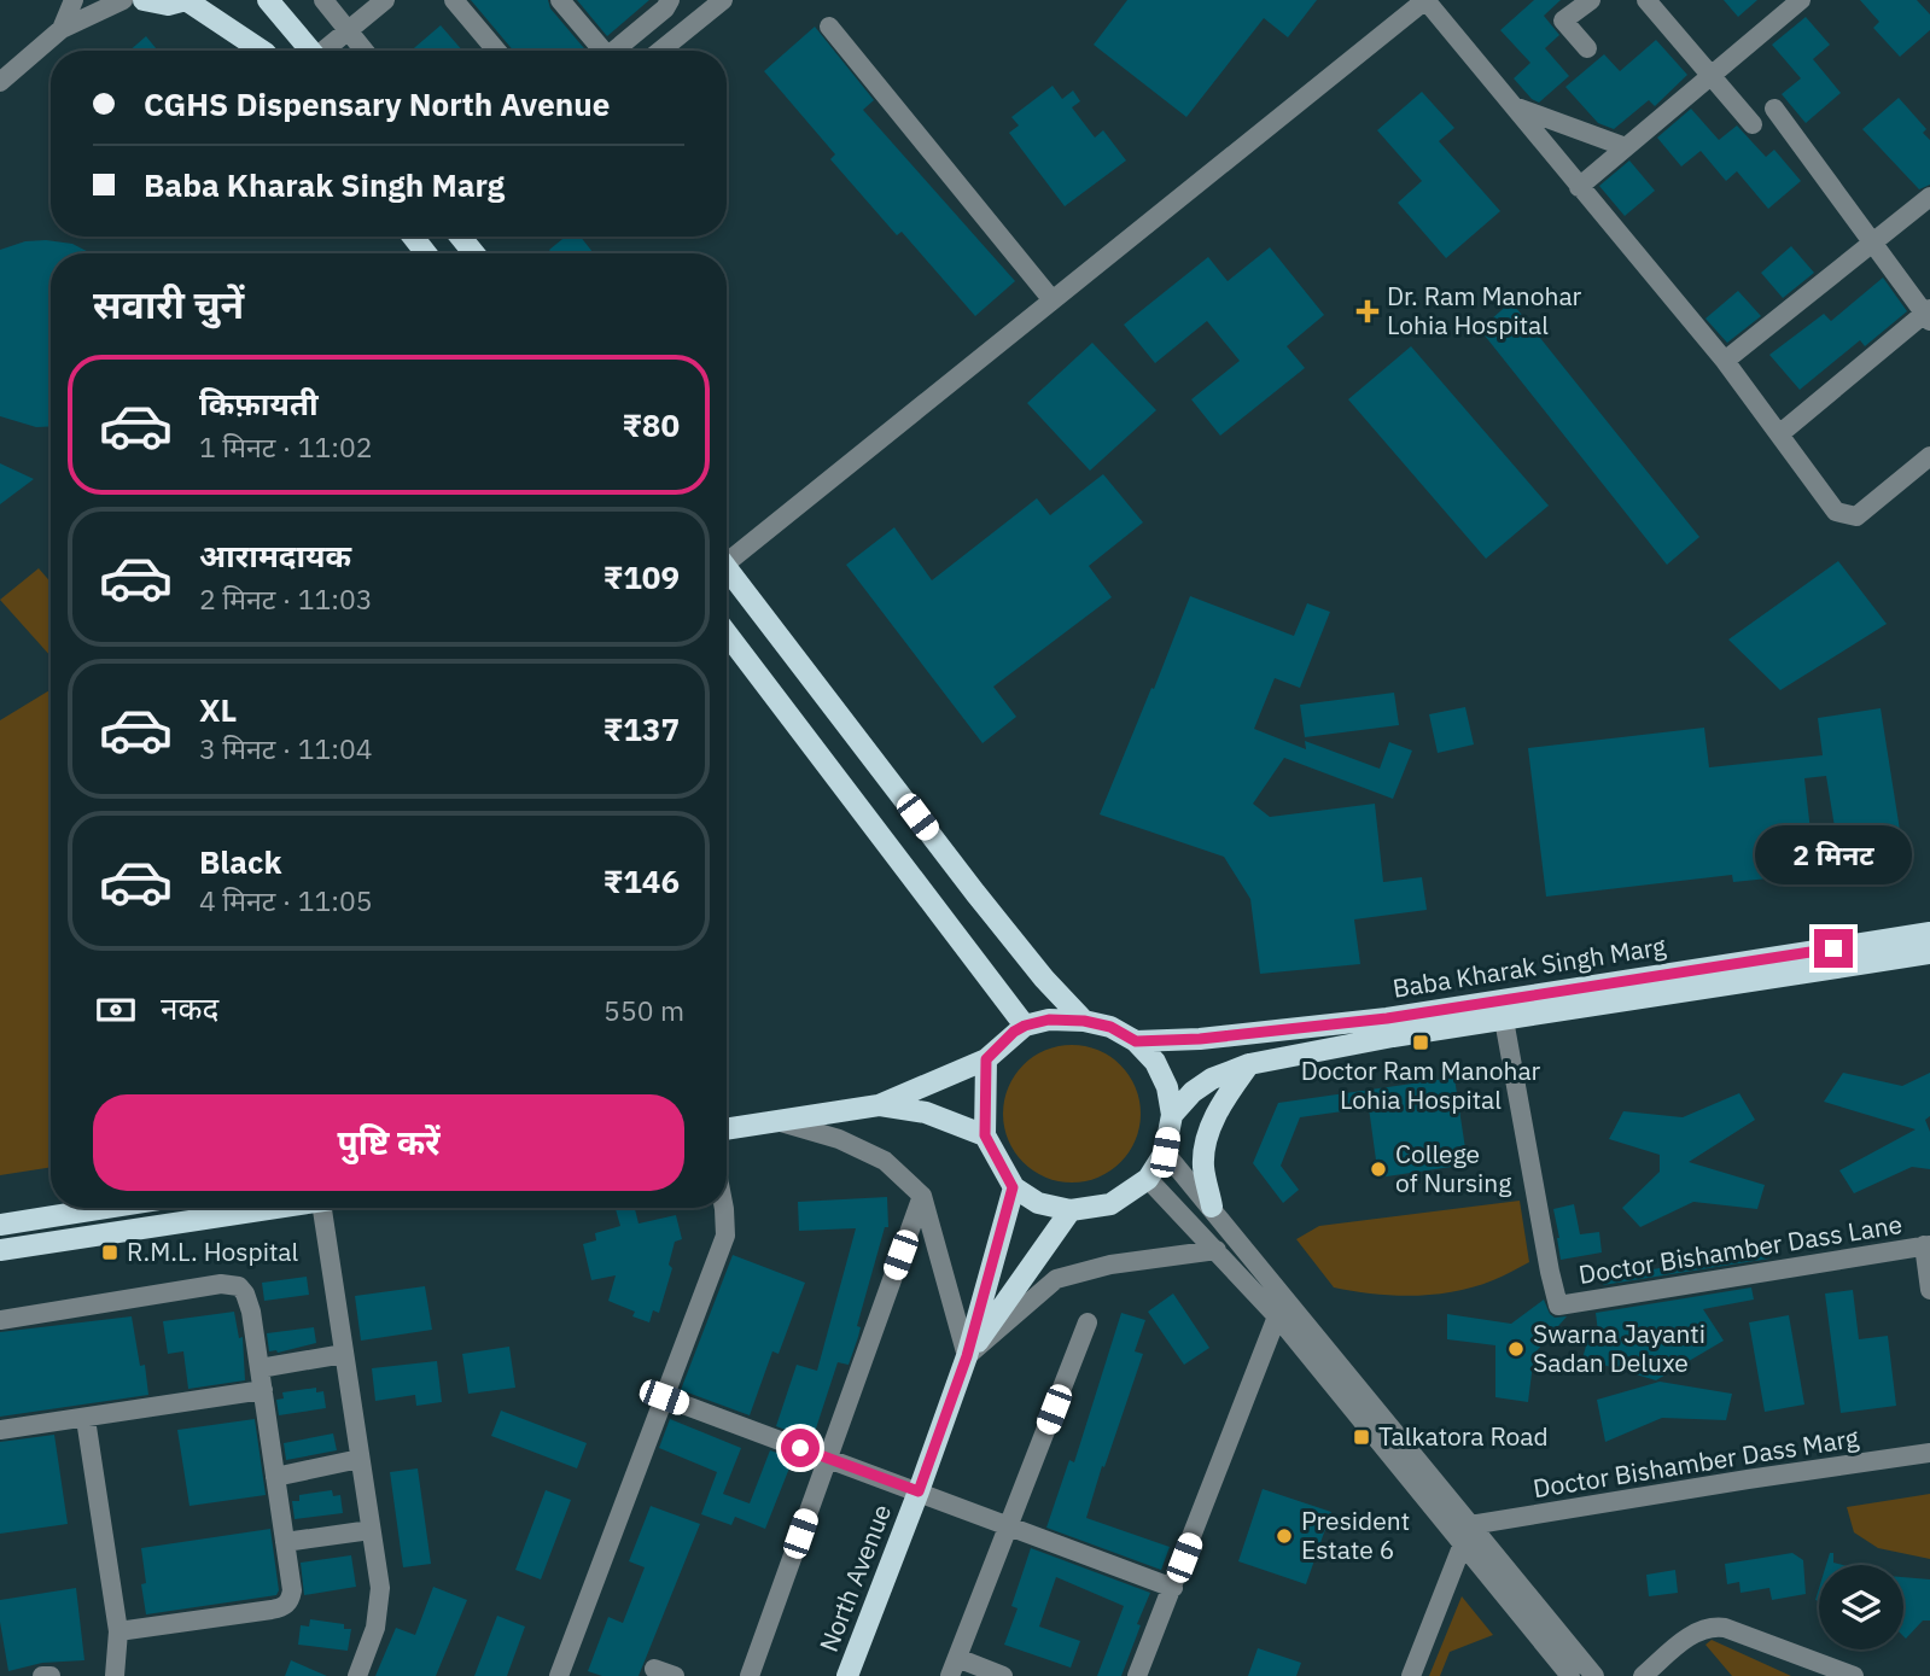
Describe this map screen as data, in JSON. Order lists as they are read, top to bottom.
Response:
{
  "streets": {
    "main road": ["Baba Kharak Singh Marg", "North Avenue"],
    "street": ["Doctor Bishamber Dass Lane", "Doctor Bishamber Dass Marg"]
  },
  "crossings": [
    ["Baba Kharak Singh Marg", "Doctor Bishamber Dass Lane"],
    ["Baba Kharak Singh Marg", "North Avenue"]
  ],
  "places": {
    "health": ["Dr. Ram Manohar Lohia Hospital"],
    "transit": ["Doctor Ram Manohar Lohia Hospital", "R.M.L. Hospital", "Talkatora Road"],
    "other": ["College of Nursing", "Swarna Jayanti Sadan Deluxe", "President Estate 6"]
  },
  "page": {
    "banner": ["CGHS Dispensary North Avenue", "Baba Kharak Singh Marg"],
    "heading": "सवारी चुनें",
    "list": [
      {
        "name": "किफ़ायती",
        "note": "1 मिनट · 11:02",
        "value": "₹80"
      },
      {
        "name": "आरामदायक",
        "note": "2 मिनट · 11:03",
        "value": "₹109"
      },
      {
        "name": "XL",
        "note": "3 मिनट · 11:04",
        "value": "₹137"
      },
      {
        "name": "Black",
        "note": "4 मिनट · 11:05",
        "value": "₹146"
      }
    ],
    "bubble": "2 मिनट",
    "pay": ["नकद", "550 m"],
    "buttons": "पुष्टि करें"
  }
}
